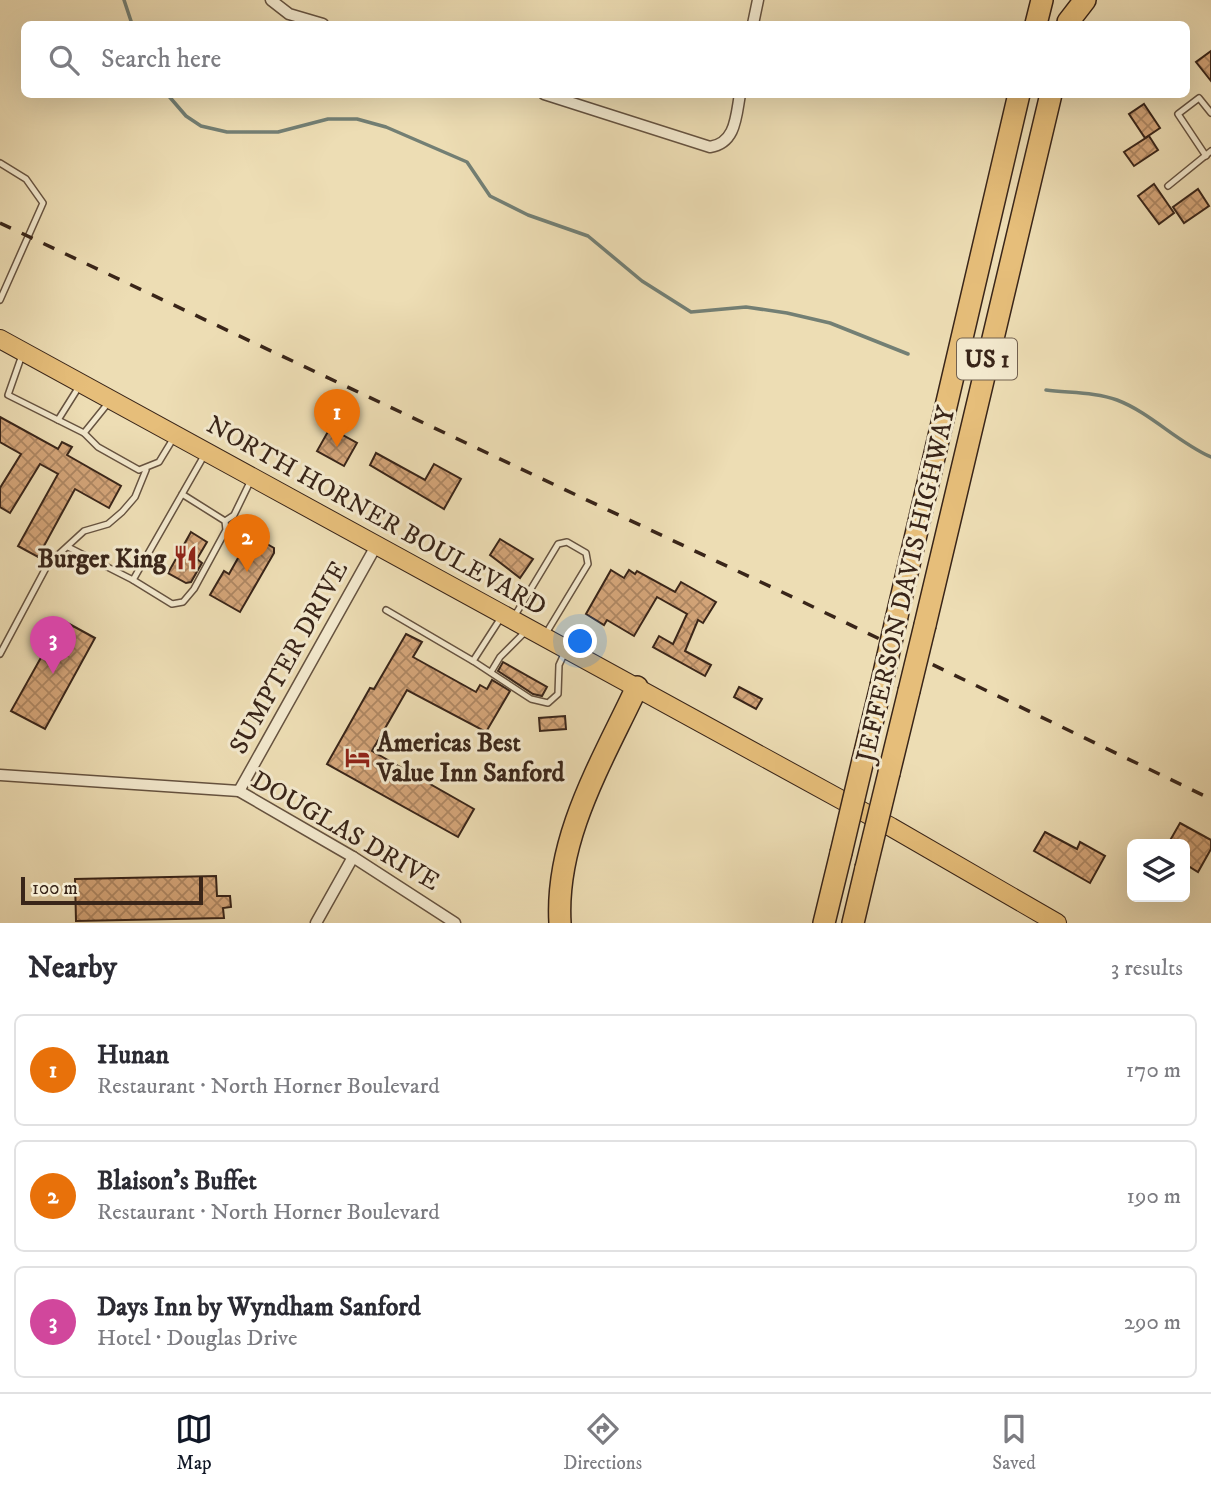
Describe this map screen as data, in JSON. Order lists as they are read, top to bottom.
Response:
{
  "streets": {
    "highway": ["US 1", "JEFFERSON DAVIS HIGHWAY"],
    "main road": ["NORTH HORNER BOULEVARD"],
    "street": ["SUMPTER DRIVE", "DOUGLAS DRIVE"]
  },
  "crossings": [
    ["NORTH HORNER BOULEVARD", "SUMPTER DRIVE"],
    ["SUMPTER DRIVE", "DOUGLAS DRIVE"]
  ],
  "places": {
    "restaurant": ["Burger King"],
    "hotel": ["Americas Best Value Inn Sanford"]
  },
  "scale_bar": "100 m",
  "page": {
    "search": "Search here",
    "pins": ["1", "2", "3"],
    "scale": "100 m",
    "heading": ["Nearby", "3 results"],
    "list": [
      {
        "mark": "1",
        "name": "Hunan",
        "note": "Restaurant · North Horner Boulevard",
        "value": "170 m"
      },
      {
        "mark": "2",
        "name": "Blaison’s Buffet",
        "note": "Restaurant · North Horner Boulevard",
        "value": "190 m"
      },
      {
        "mark": "3",
        "name": "Days Inn by Wyndham Sanford",
        "note": "Hotel · Douglas Drive",
        "value": "290 m"
      }
    ],
    "nav": ["Map", "Directions", "Saved"]
  }
}
